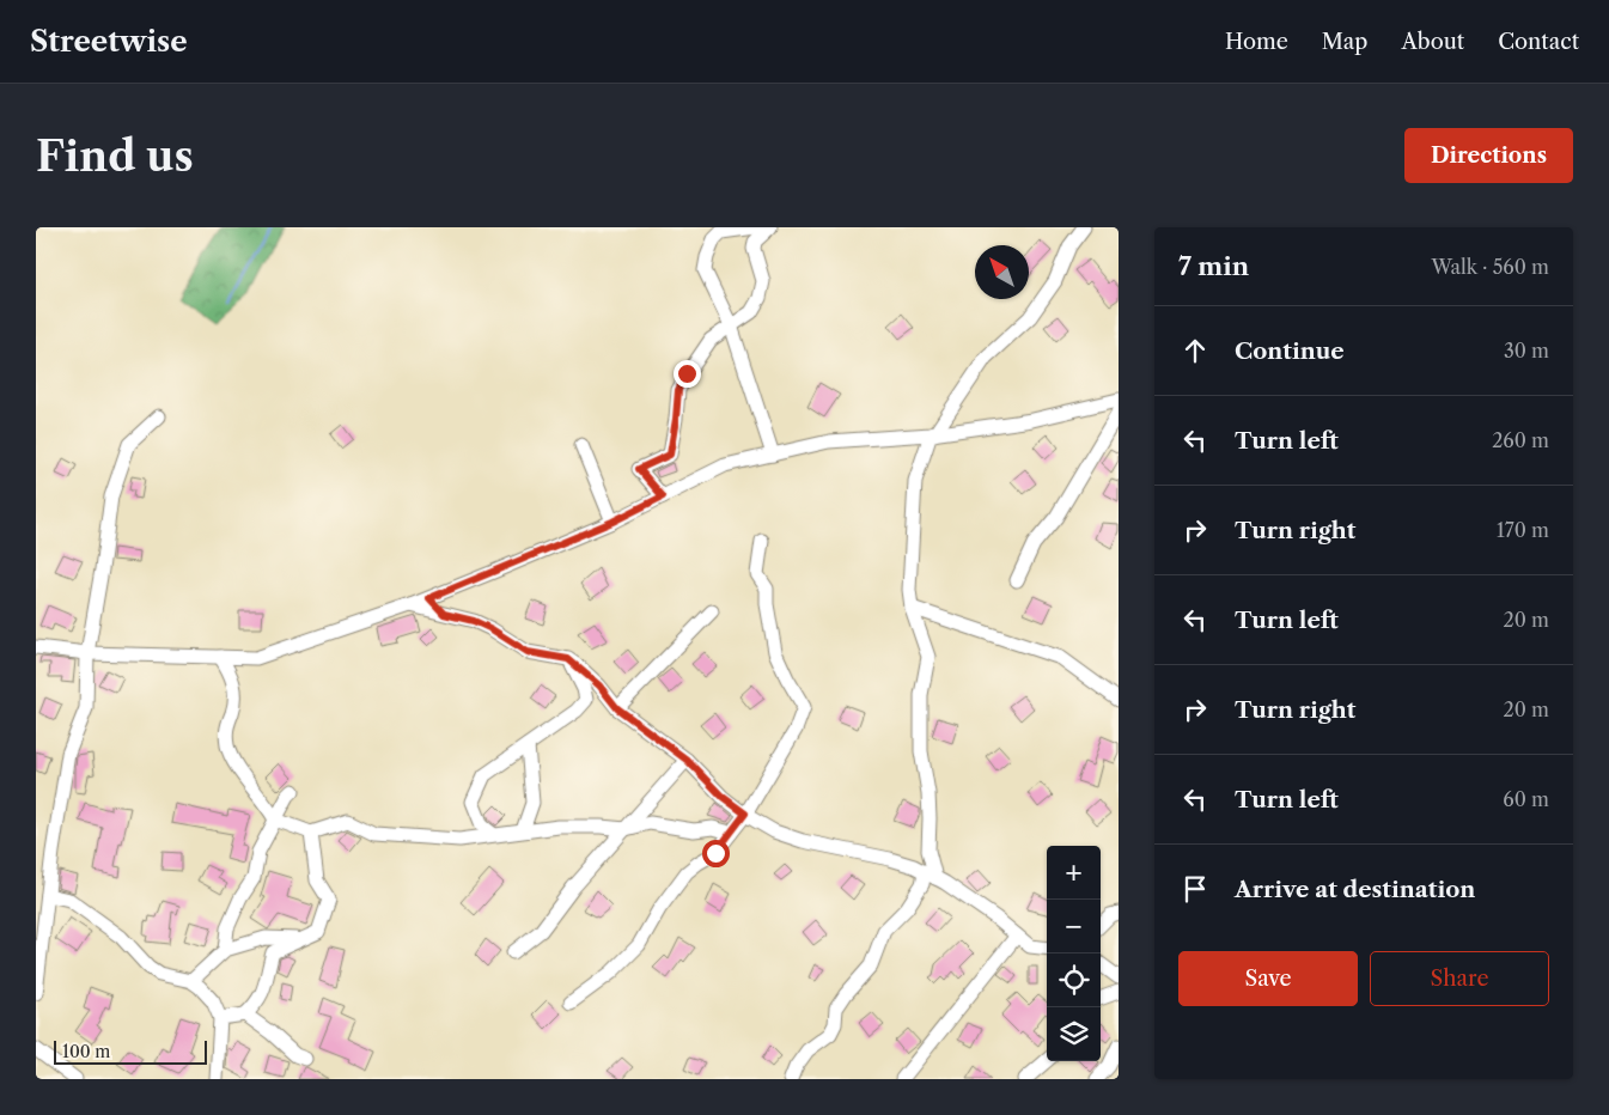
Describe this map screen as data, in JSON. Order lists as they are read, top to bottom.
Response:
{
  "scale_bar": "100 m",
  "north": "top left",
  "page": {
    "header": "Streetwise",
    "nav": [
      "Home",
      "Map",
      "About",
      "Contact"
    ],
    "buttons": [
      "Directions",
      ["Save", "Share"]
    ],
    "title": "Find us",
    "heading": ["7 min", "Walk · 560 m"],
    "list": [
      ["Continue", "30 m"],
      ["Turn left", "260 m"],
      ["Turn right", "170 m"],
      ["Turn left", "20 m"],
      ["Turn right", "20 m"],
      ["Turn left", "60 m"],
      "Arrive at destination"
    ],
    "map_buttons": ["+", "−"],
    "scale": "100 m"
  }
}
